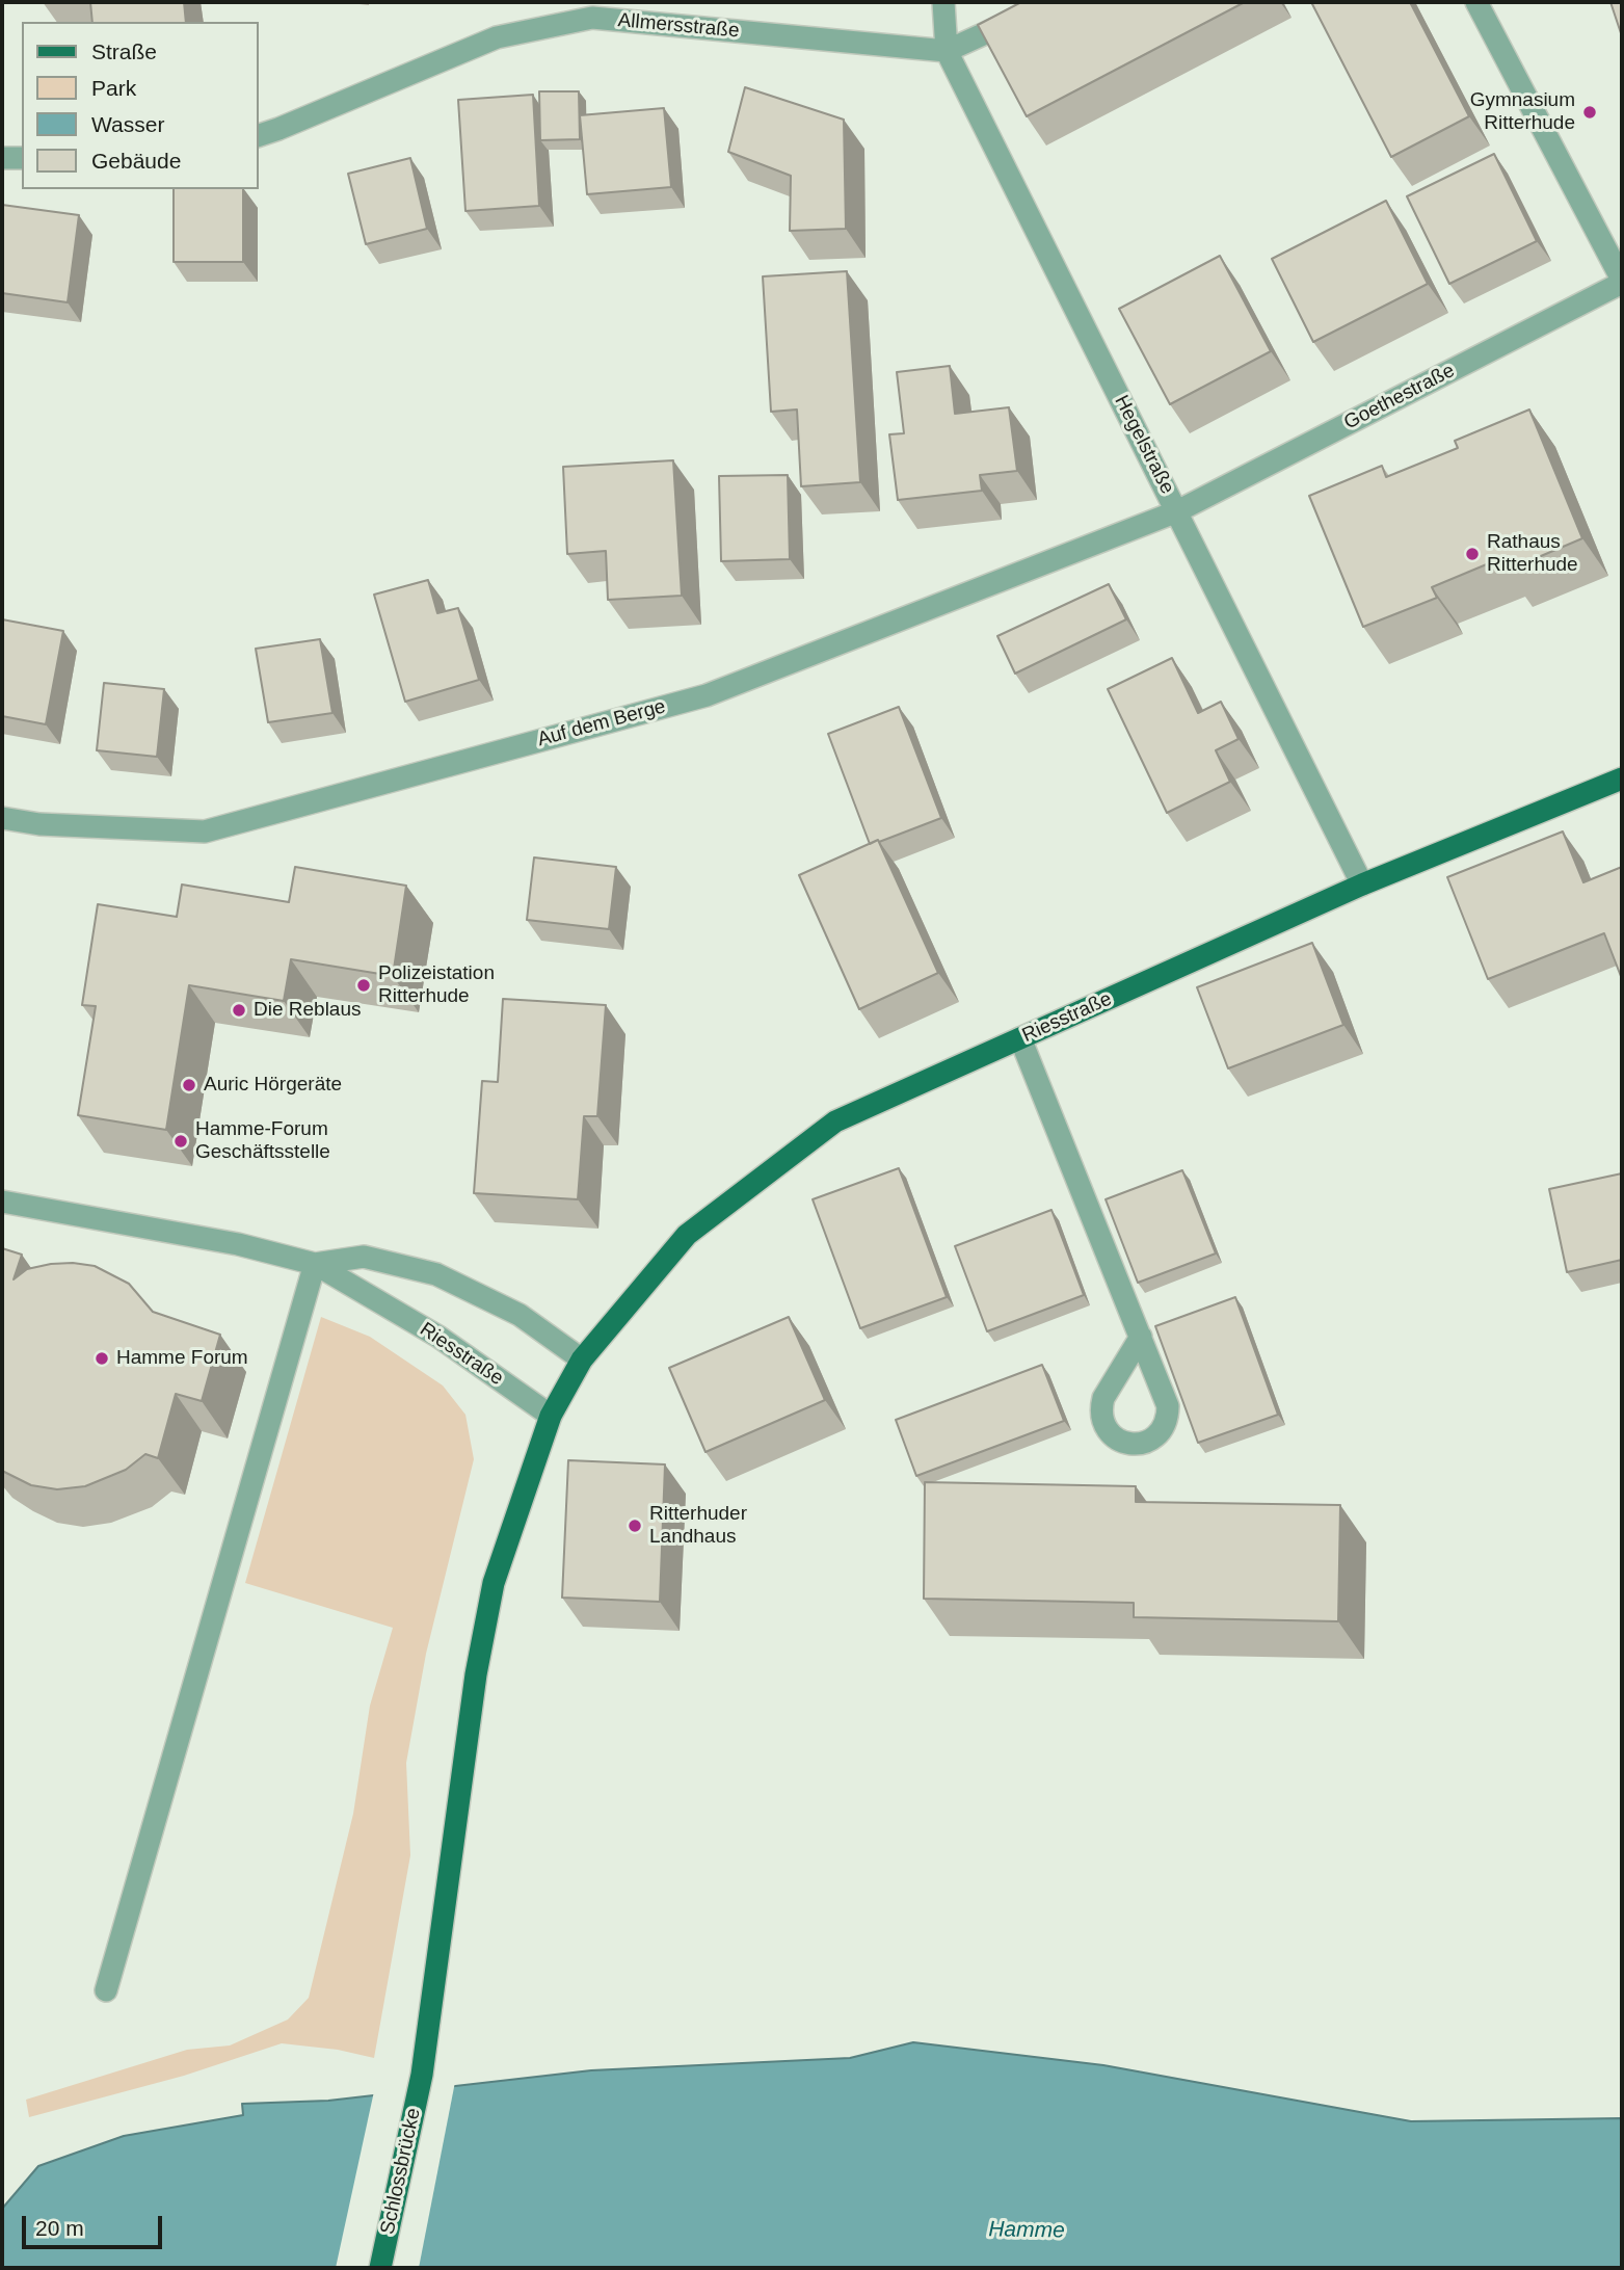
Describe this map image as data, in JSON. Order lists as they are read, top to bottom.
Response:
{
  "streets": {
    "main road": ["Riesstraße", "Schlossbrücke"],
    "street": [
      "Allmersstraße",
      "Goethestraße",
      "Hegelstraße",
      "Auf dem Berge"
    ]
  },
  "crossings": [
    ["Allmersstraße", "Hegelstraße"],
    ["Goethestraße", "Hegelstraße"],
    ["Goethestraße", "Auf dem Berge"],
    ["Hegelstraße", "Auf dem Berge"],
    ["Hegelstraße", "Riesstraße"],
    ["Riesstraße", "Schlossbrücke"]
  ],
  "water": ["Hamme"],
  "places": [
    "Gymnasium Ritterhude",
    "Rathaus Ritterhude",
    "Polizeistation Ritterhude",
    "Die Reblaus",
    "Auric Hörgeräte",
    "Hamme-Forum Geschäftsstelle",
    "Hamme Forum",
    "Ritterhuder Landhaus"
  ],
  "legend": [
    "Straße",
    "Park",
    "Wasser",
    "Gebäude"
  ],
  "scale_bar": "20 m"
}
